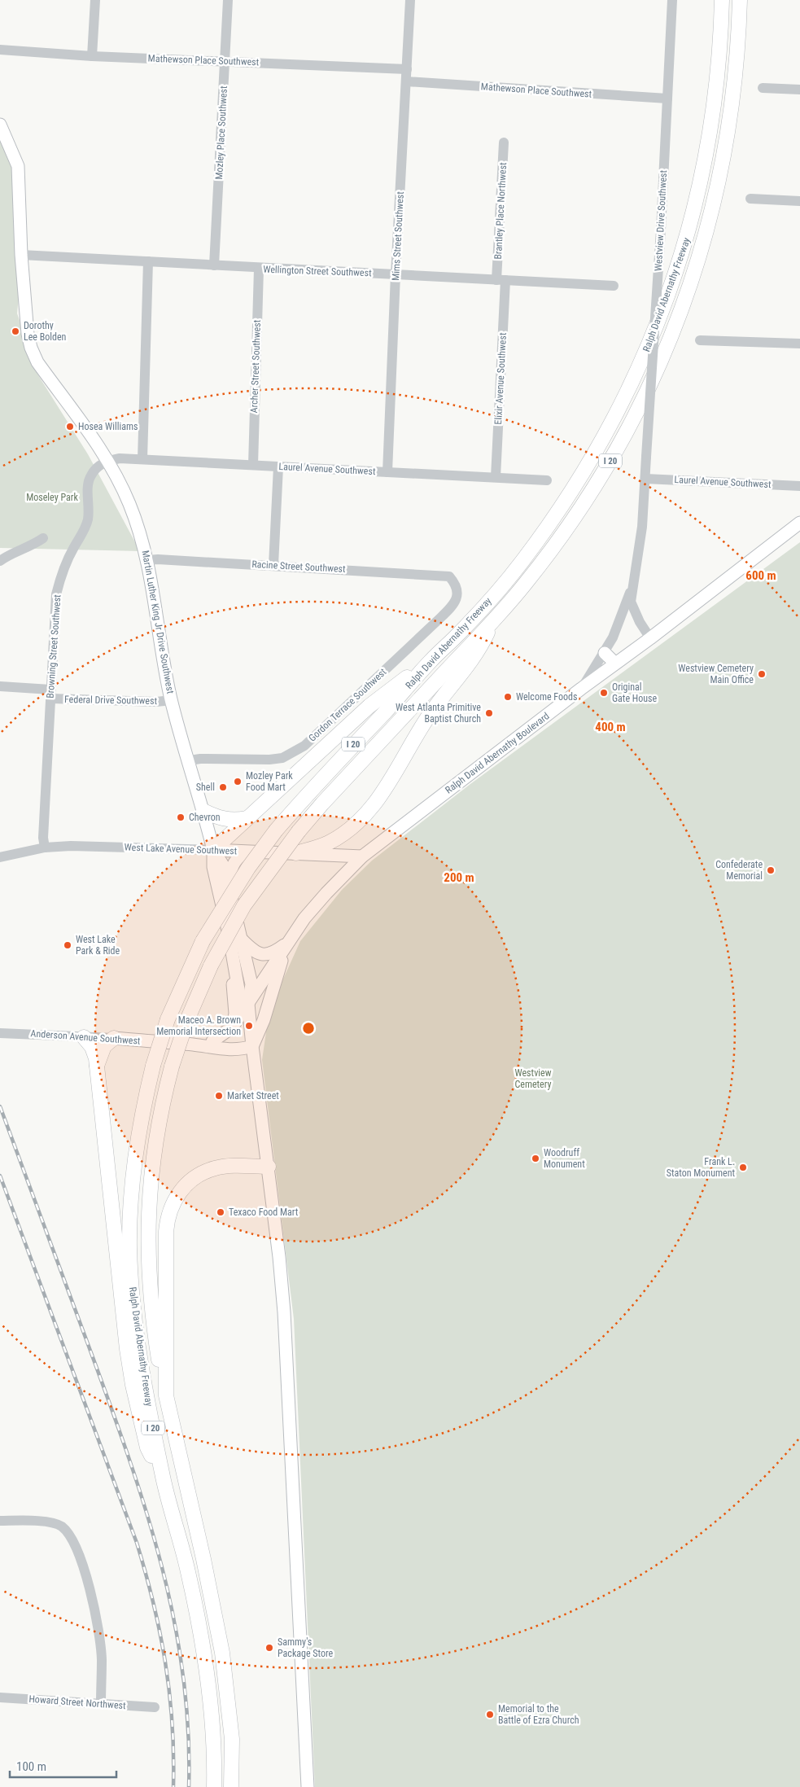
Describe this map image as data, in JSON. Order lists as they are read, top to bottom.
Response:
{
  "streets": {
    "highway": ["Ralph David Abernathy Freeway", "I 20"],
    "main road": [
      "Martin Luther King Jr Drive Southwest",
      "Ralph David Abernathy Boulevard",
      "West Lake Avenue Southwest",
      "Anderson Avenue Southwest"
    ],
    "street": [
      "Mathewson Place Southwest",
      "Mozley Place Southwest",
      "Brantley Place Northwest",
      "Westview Drive Southwest",
      "Mims Street Southwest",
      "Wellington Street Southwest",
      "Archer Street Southwest",
      "Elixir Avenue Southwest",
      "Laurel Avenue Southwest",
      "Racine Street Southwest",
      "Browning Street Southwest",
      "Federal Drive Southwest",
      "Gordon Terrace Southwest",
      "Howard Street Northwest"
    ]
  },
  "crossings": [
    ["Mathewson Place Southwest", "Mozley Place Southwest"],
    ["Mathewson Place Southwest", "Westview Drive Southwest"],
    ["Mathewson Place Southwest", "Mims Street Southwest"],
    ["Mozley Place Southwest", "Wellington Street Southwest"],
    ["Brantley Place Northwest", "Wellington Street Southwest"],
    ["Brantley Place Northwest", "Elixir Avenue Southwest"],
    ["Westview Drive Southwest", "Laurel Avenue Southwest"],
    ["Westview Drive Southwest", "Ralph David Abernathy Boulevard"],
    ["Mims Street Southwest", "Wellington Street Southwest"],
    ["Mims Street Southwest", "Laurel Avenue Southwest"],
    ["Wellington Street Southwest", "Archer Street Southwest"],
    ["Wellington Street Southwest", "Elixir Avenue Southwest"],
    ["Wellington Street Southwest", "Martin Luther King Jr Drive Southwest"],
    ["Ralph David Abernathy Freeway", "I 20"],
    ["Archer Street Southwest", "Laurel Avenue Southwest"],
    ["Elixir Avenue Southwest", "Laurel Avenue Southwest"],
    ["Laurel Avenue Southwest", "Martin Luther King Jr Drive Southwest"],
    ["Laurel Avenue Southwest", "Browning Street Southwest"],
    ["Racine Street Southwest", "Martin Luther King Jr Drive Southwest"],
    ["Racine Street Southwest", "Gordon Terrace Southwest"],
    ["Martin Luther King Jr Drive Southwest", "Browning Street Southwest"],
    ["Martin Luther King Jr Drive Southwest", "Federal Drive Southwest"],
    ["Martin Luther King Jr Drive Southwest", "Gordon Terrace Southwest"],
    ["Martin Luther King Jr Drive Southwest", "West Lake Avenue Southwest"],
    ["Browning Street Southwest", "Federal Drive Southwest"],
    ["Browning Street Southwest", "West Lake Avenue Southwest"],
    ["Ralph David Abernathy Boulevard", "West Lake Avenue Southwest"]
  ],
  "parks": ["Moseley Park", "Westview Cemetery"],
  "places": [
    "Dorothy Lee Bolden",
    "Hosea Williams",
    "Westview Cemetery Main Office",
    "Original Gate House",
    "Welcome Foods",
    "West Atlanta Primitive Baptist Church",
    "Mozley Park Food Mart",
    "Shell",
    "Chevron",
    "Confederate Memorial",
    "West Lake Park & Ride",
    "Maceo A. Brown Memorial Intersection",
    "Market Street",
    "Woodruff Monument",
    "Frank L. Staton Monument",
    "Texaco Food Mart",
    "Sammy's Package Store",
    "Memorial to the Battle of Ezra Church"
  ],
  "scale_bar": "100 m",
  "rings": ["600 m", "400 m", "200 m"]
}
